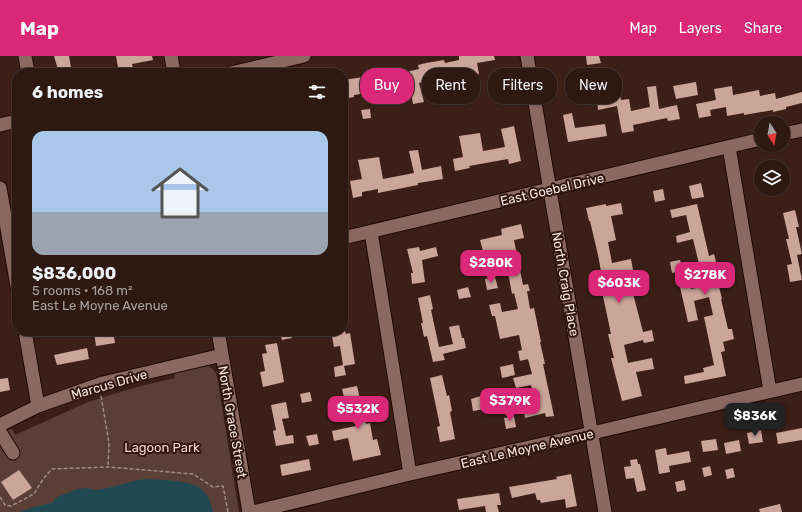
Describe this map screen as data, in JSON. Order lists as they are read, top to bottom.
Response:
{
  "streets": {
    "street": [
      "East Goebel Drive",
      "North Craig Place",
      "Marcus Drive",
      "North Grace Street",
      "East Le Moyne Avenue"
    ]
  },
  "crossings": [
    ["East Goebel Drive", "North Craig Place"],
    ["North Craig Place", "East Le Moyne Avenue"],
    ["Marcus Drive", "North Grace Street"]
  ],
  "parks": ["Lagoon Park"],
  "north": "bottom",
  "page": {
    "header": "Map",
    "nav": ["Map", "Layers", "Share"],
    "chip": [
      "Buy",
      "Rent",
      "Filters",
      "New"
    ],
    "heading": "6 homes",
    "list": [
      {
        "name": "$836,000",
        "note": "5 rooms · 168 m² · East Le Moyne Avenue"
      }
    ],
    "price": [
      "$280K",
      "$278K",
      "$603K",
      "$379K",
      "$532K",
      "$836K"
    ]
  }
}
